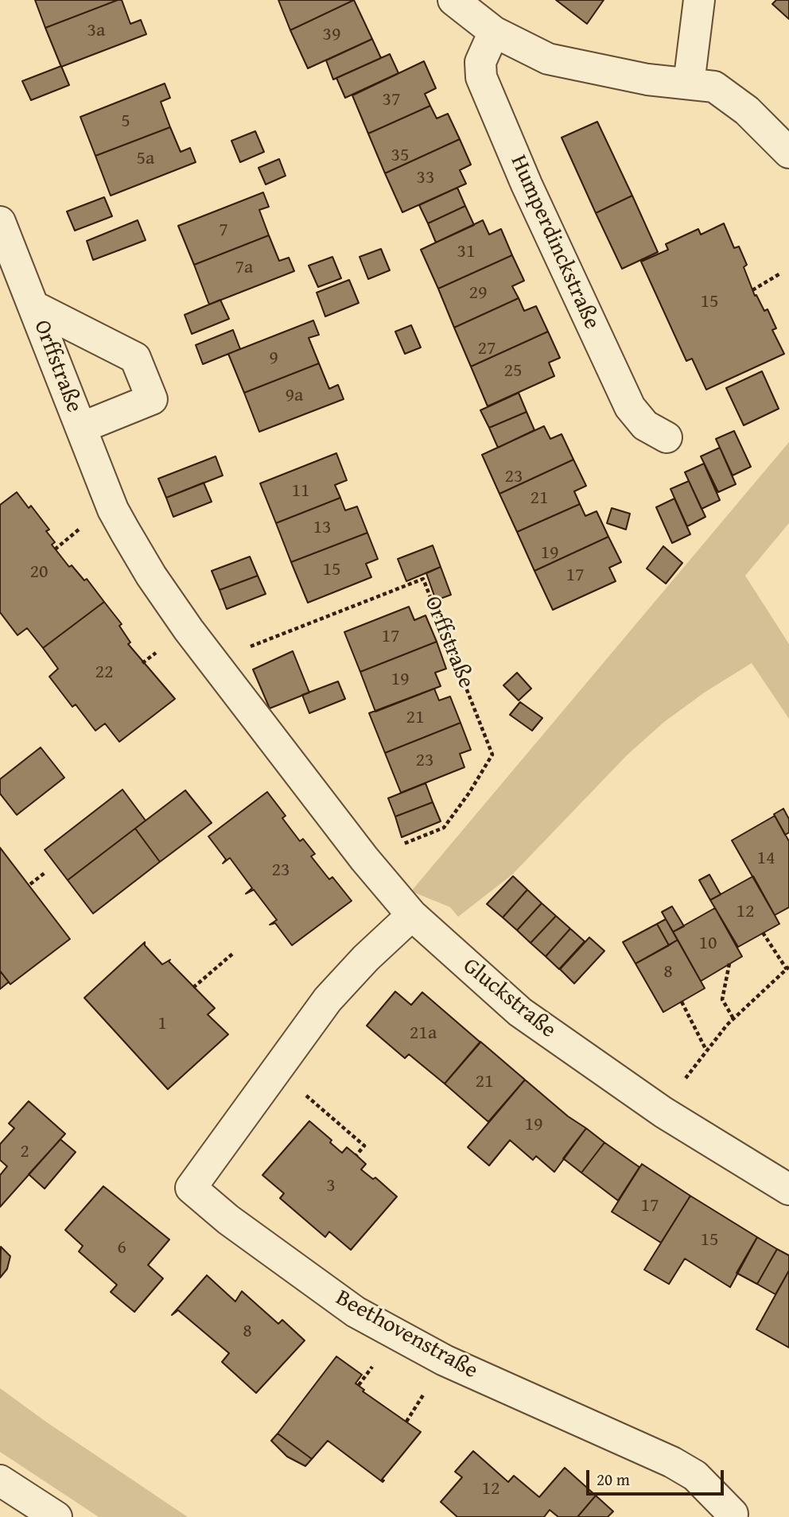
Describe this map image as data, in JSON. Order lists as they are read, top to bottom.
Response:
{
  "streets": {
    "street": [
      "Humperdinckstraße",
      "Orffstraße",
      "Gluckstraße",
      "Beethovenstraße"
    ]
  },
  "crossings": [
    ["Orffstraße", "Gluckstraße"],
    ["Gluckstraße", "Beethovenstraße"]
  ],
  "house_numbers": [
    "3a",
    "39",
    "37",
    "5",
    "35",
    "5a",
    "33",
    "7",
    "31",
    "7a",
    "29",
    "15",
    "27",
    "9",
    "25",
    "9a",
    "23",
    "11",
    "21",
    "13",
    "19",
    "15",
    "20",
    "17",
    "17",
    "22",
    "19",
    "21",
    "23",
    "14",
    "23",
    "12",
    "10",
    "8",
    "1",
    "21a",
    "21",
    "19",
    "2",
    "3",
    "17",
    "15",
    "6",
    "8",
    "12"
  ],
  "scale_bar": "20 m"
}
